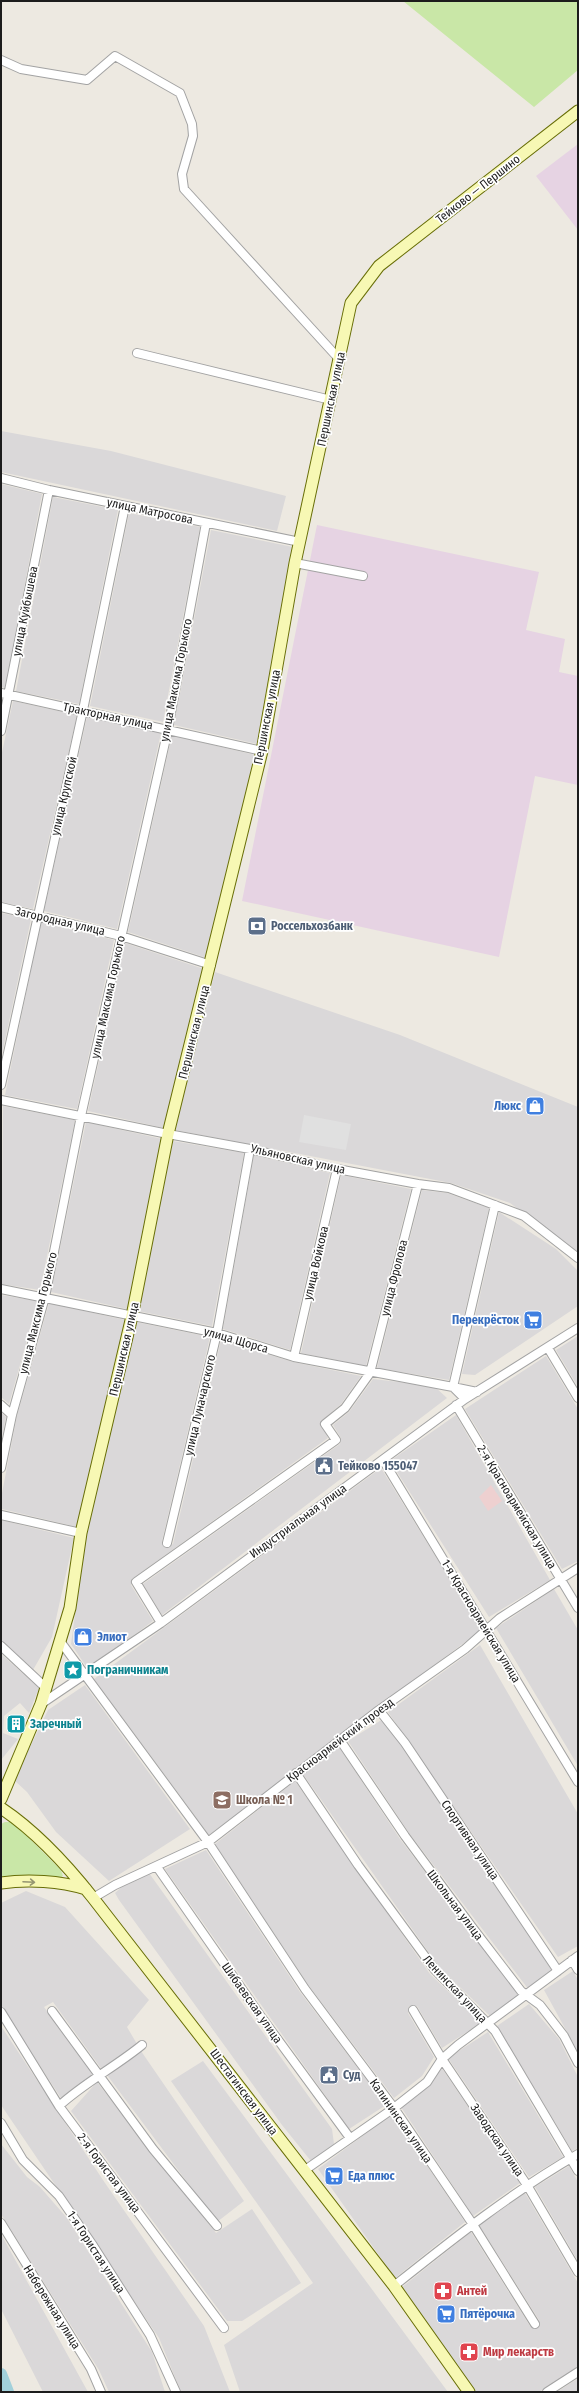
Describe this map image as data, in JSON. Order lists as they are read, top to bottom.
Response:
{
  "streets": {
    "street": [
      "Тейково — Першино",
      "Першинская улица",
      "улица Матросова",
      "улица Куйбышева",
      "улица Максима Горького",
      "Тракторная улица",
      "улица Крупской",
      "Загородная улица",
      "Ульяновская улица",
      "улица Войкова",
      "улица Фролова",
      "улица Щорса",
      "улица Луначарского",
      "2-я Красноармейская улица",
      "Индустриальная улица",
      "1-я Красноармейская улица",
      "Красноармейский проезд",
      "Спортивная улица",
      "Школьная улица",
      "Ленинская улица",
      "Шибаевская улица",
      "Шестагинская улица",
      "Калининская улица",
      "Заводская улица",
      "2-я Гористая улица",
      "1-я Гористая улица",
      "Набережная улица"
    ]
  },
  "crossings": [
    ["Тейково — Першино", "Першинская улица"],
    ["Першинская улица", "улица Матросова"],
    ["Першинская улица", "Тракторная улица"],
    ["Першинская улица", "Загородная улица"],
    ["Першинская улица", "Ульяновская улица"],
    ["Першинская улица", "улица Щорса"],
    ["Першинская улица", "Индустриальная улица"],
    ["улица Матросова", "улица Куйбышева"],
    ["улица Матросова", "улица Максима Горького"],
    ["улица Матросова", "улица Крупской"],
    ["улица Куйбышева", "Тракторная улица"],
    ["улица Максима Горького", "Тракторная улица"],
    ["улица Максима Горького", "Загородная улица"],
    ["улица Максима Горького", "Ульяновская улица"],
    ["улица Максима Горького", "улица Щорса"],
    ["Тракторная улица", "улица Крупской"],
    ["улица Крупской", "Загородная улица"],
    ["Ульяновская улица", "улица Войкова"],
    ["Ульяновская улица", "улица Фролова"],
    ["Ульяновская улица", "улица Луначарского"],
    ["улица Войкова", "улица Щорса"],
    ["улица Фролова", "улица Щорса"],
    ["улица Щорса", "улица Луначарского"],
    ["улица Щорса", "Индустриальная улица"],
    ["2-я Красноармейская улица", "Индустриальная улица"],
    ["2-я Красноармейская улица", "Красноармейский проезд"],
    ["Индустриальная улица", "1-я Красноармейская улица"],
    ["1-я Красноармейская улица", "Красноармейский проезд"],
    ["Красноармейский проезд", "Спортивная улица"],
    ["Красноармейский проезд", "Школьная улица"],
    ["Красноармейский проезд", "Ленинская улица"],
    ["Красноармейский проезд", "Шибаевская улица"],
    ["Красноармейский проезд", "Шестагинская улица"],
    ["Красноармейский проезд", "Калининская улица"]
  ],
  "places": {
    "bank": ["Россельхозбанк"],
    "shop": ["Люкс", "Элиот"],
    "supermarket": ["Перекрёсток", "Еда плюс", "Пятёрочка"],
    "public building": ["Тейково 155047", "Суд"],
    "place": ["Пограничникам"],
    "building": ["Заречный"],
    "school or university": ["Школа № 1"],
    "pharmacy": ["Антей", "Мир лекарств"]
  }
}
